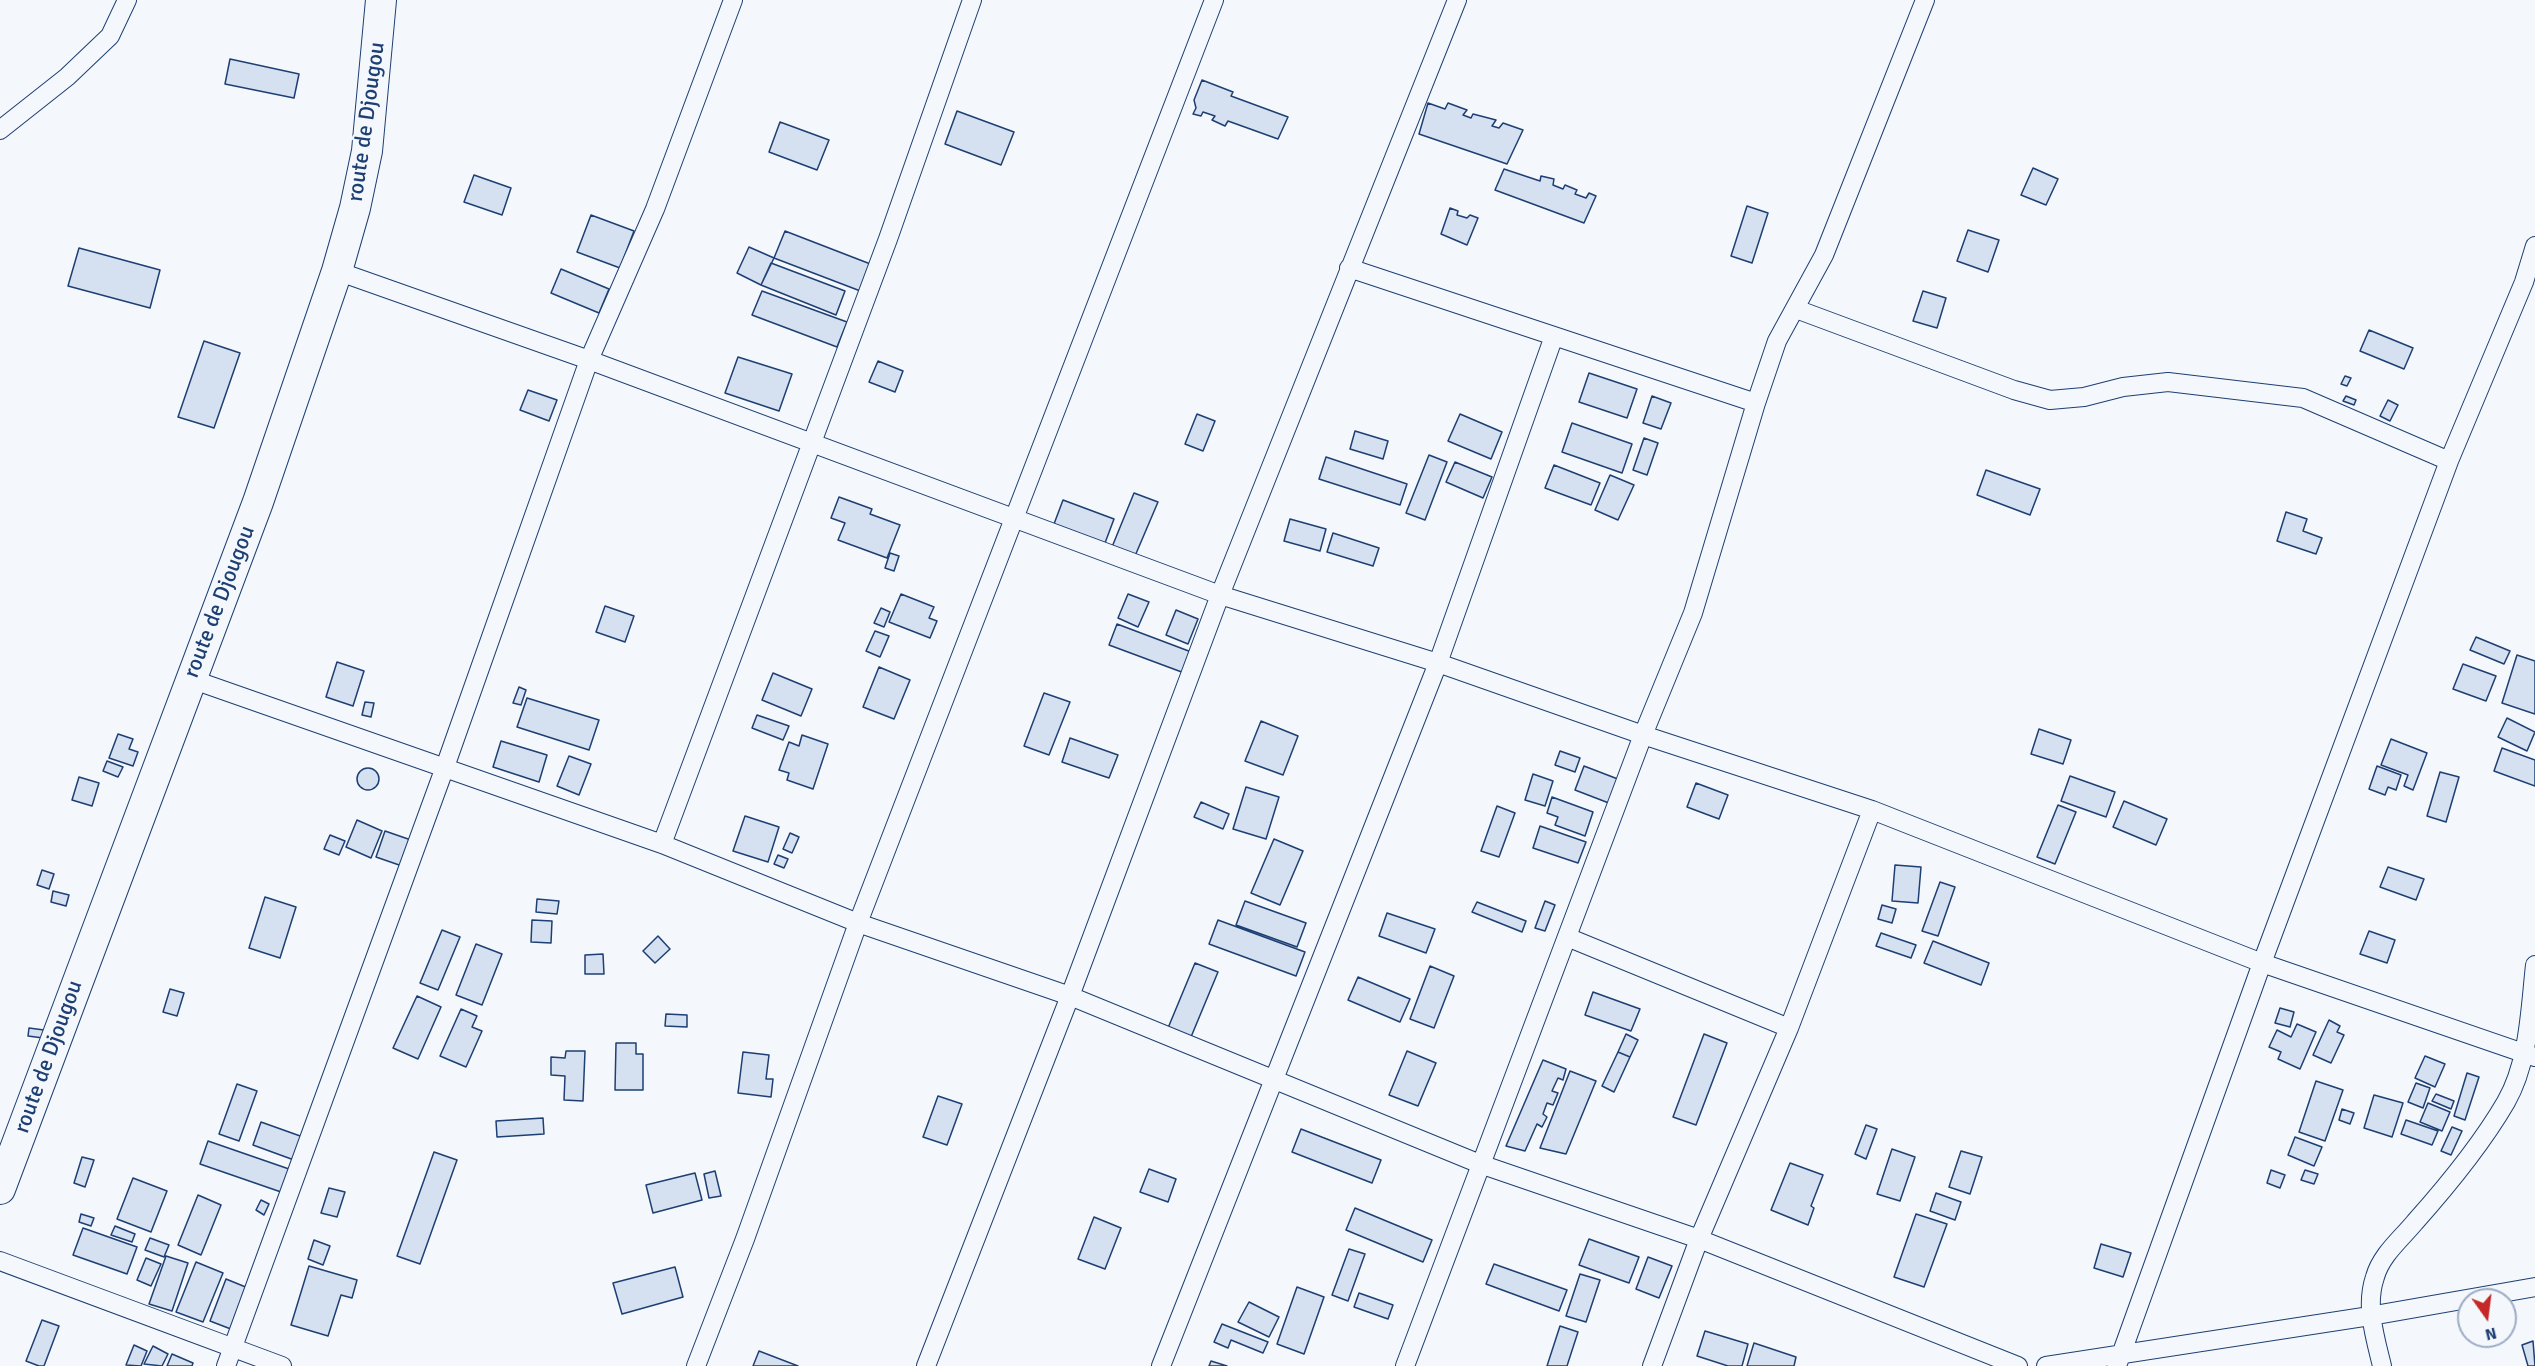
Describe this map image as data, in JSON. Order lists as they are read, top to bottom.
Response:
{
  "streets": {
    "highway": ["route de Djougou"]
  },
  "north": "bottom"
}
